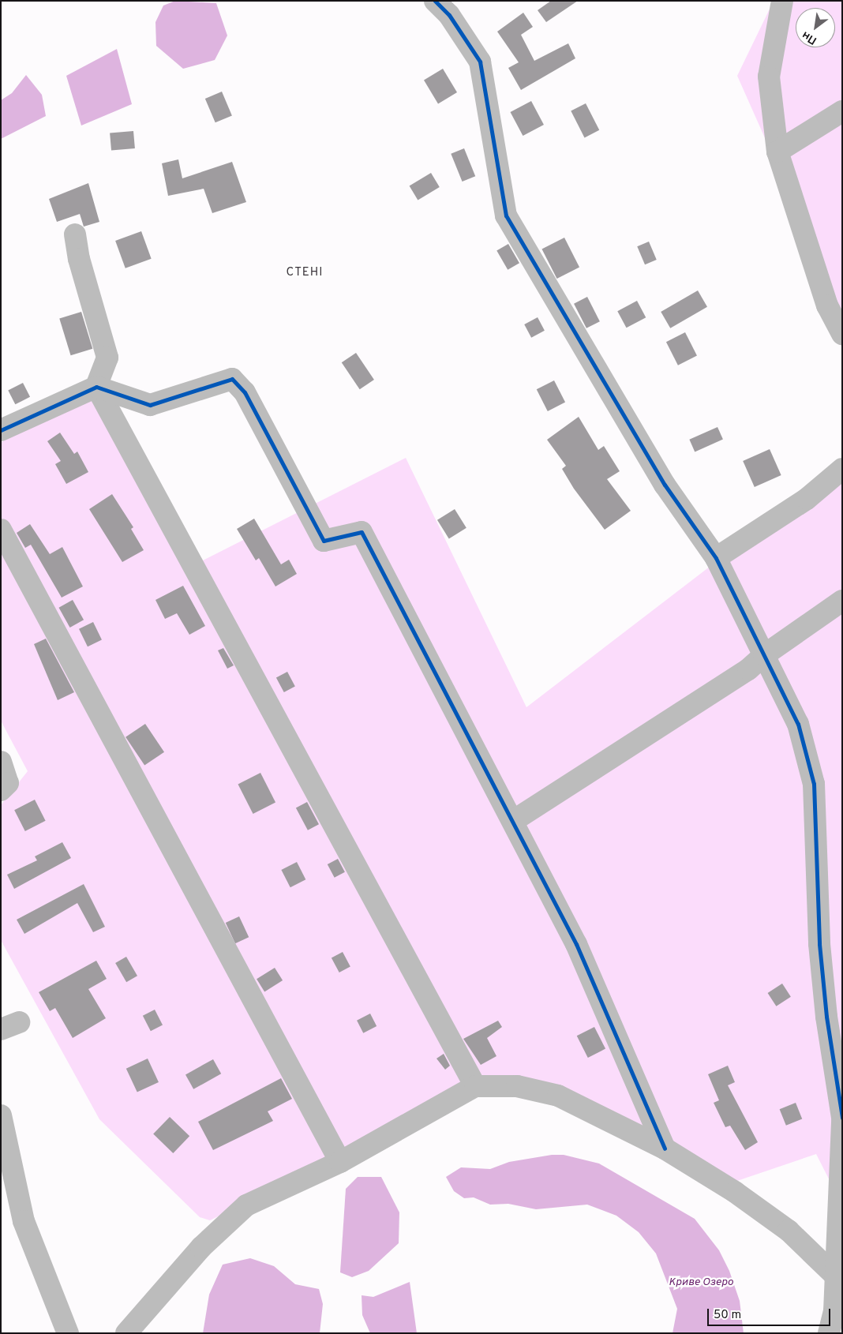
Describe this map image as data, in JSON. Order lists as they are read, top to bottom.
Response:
{
  "districts": ["СТЕНІ"],
  "water": ["Криве Озеро"],
  "scale_bar": "50 m",
  "north": "bottom left"
}
